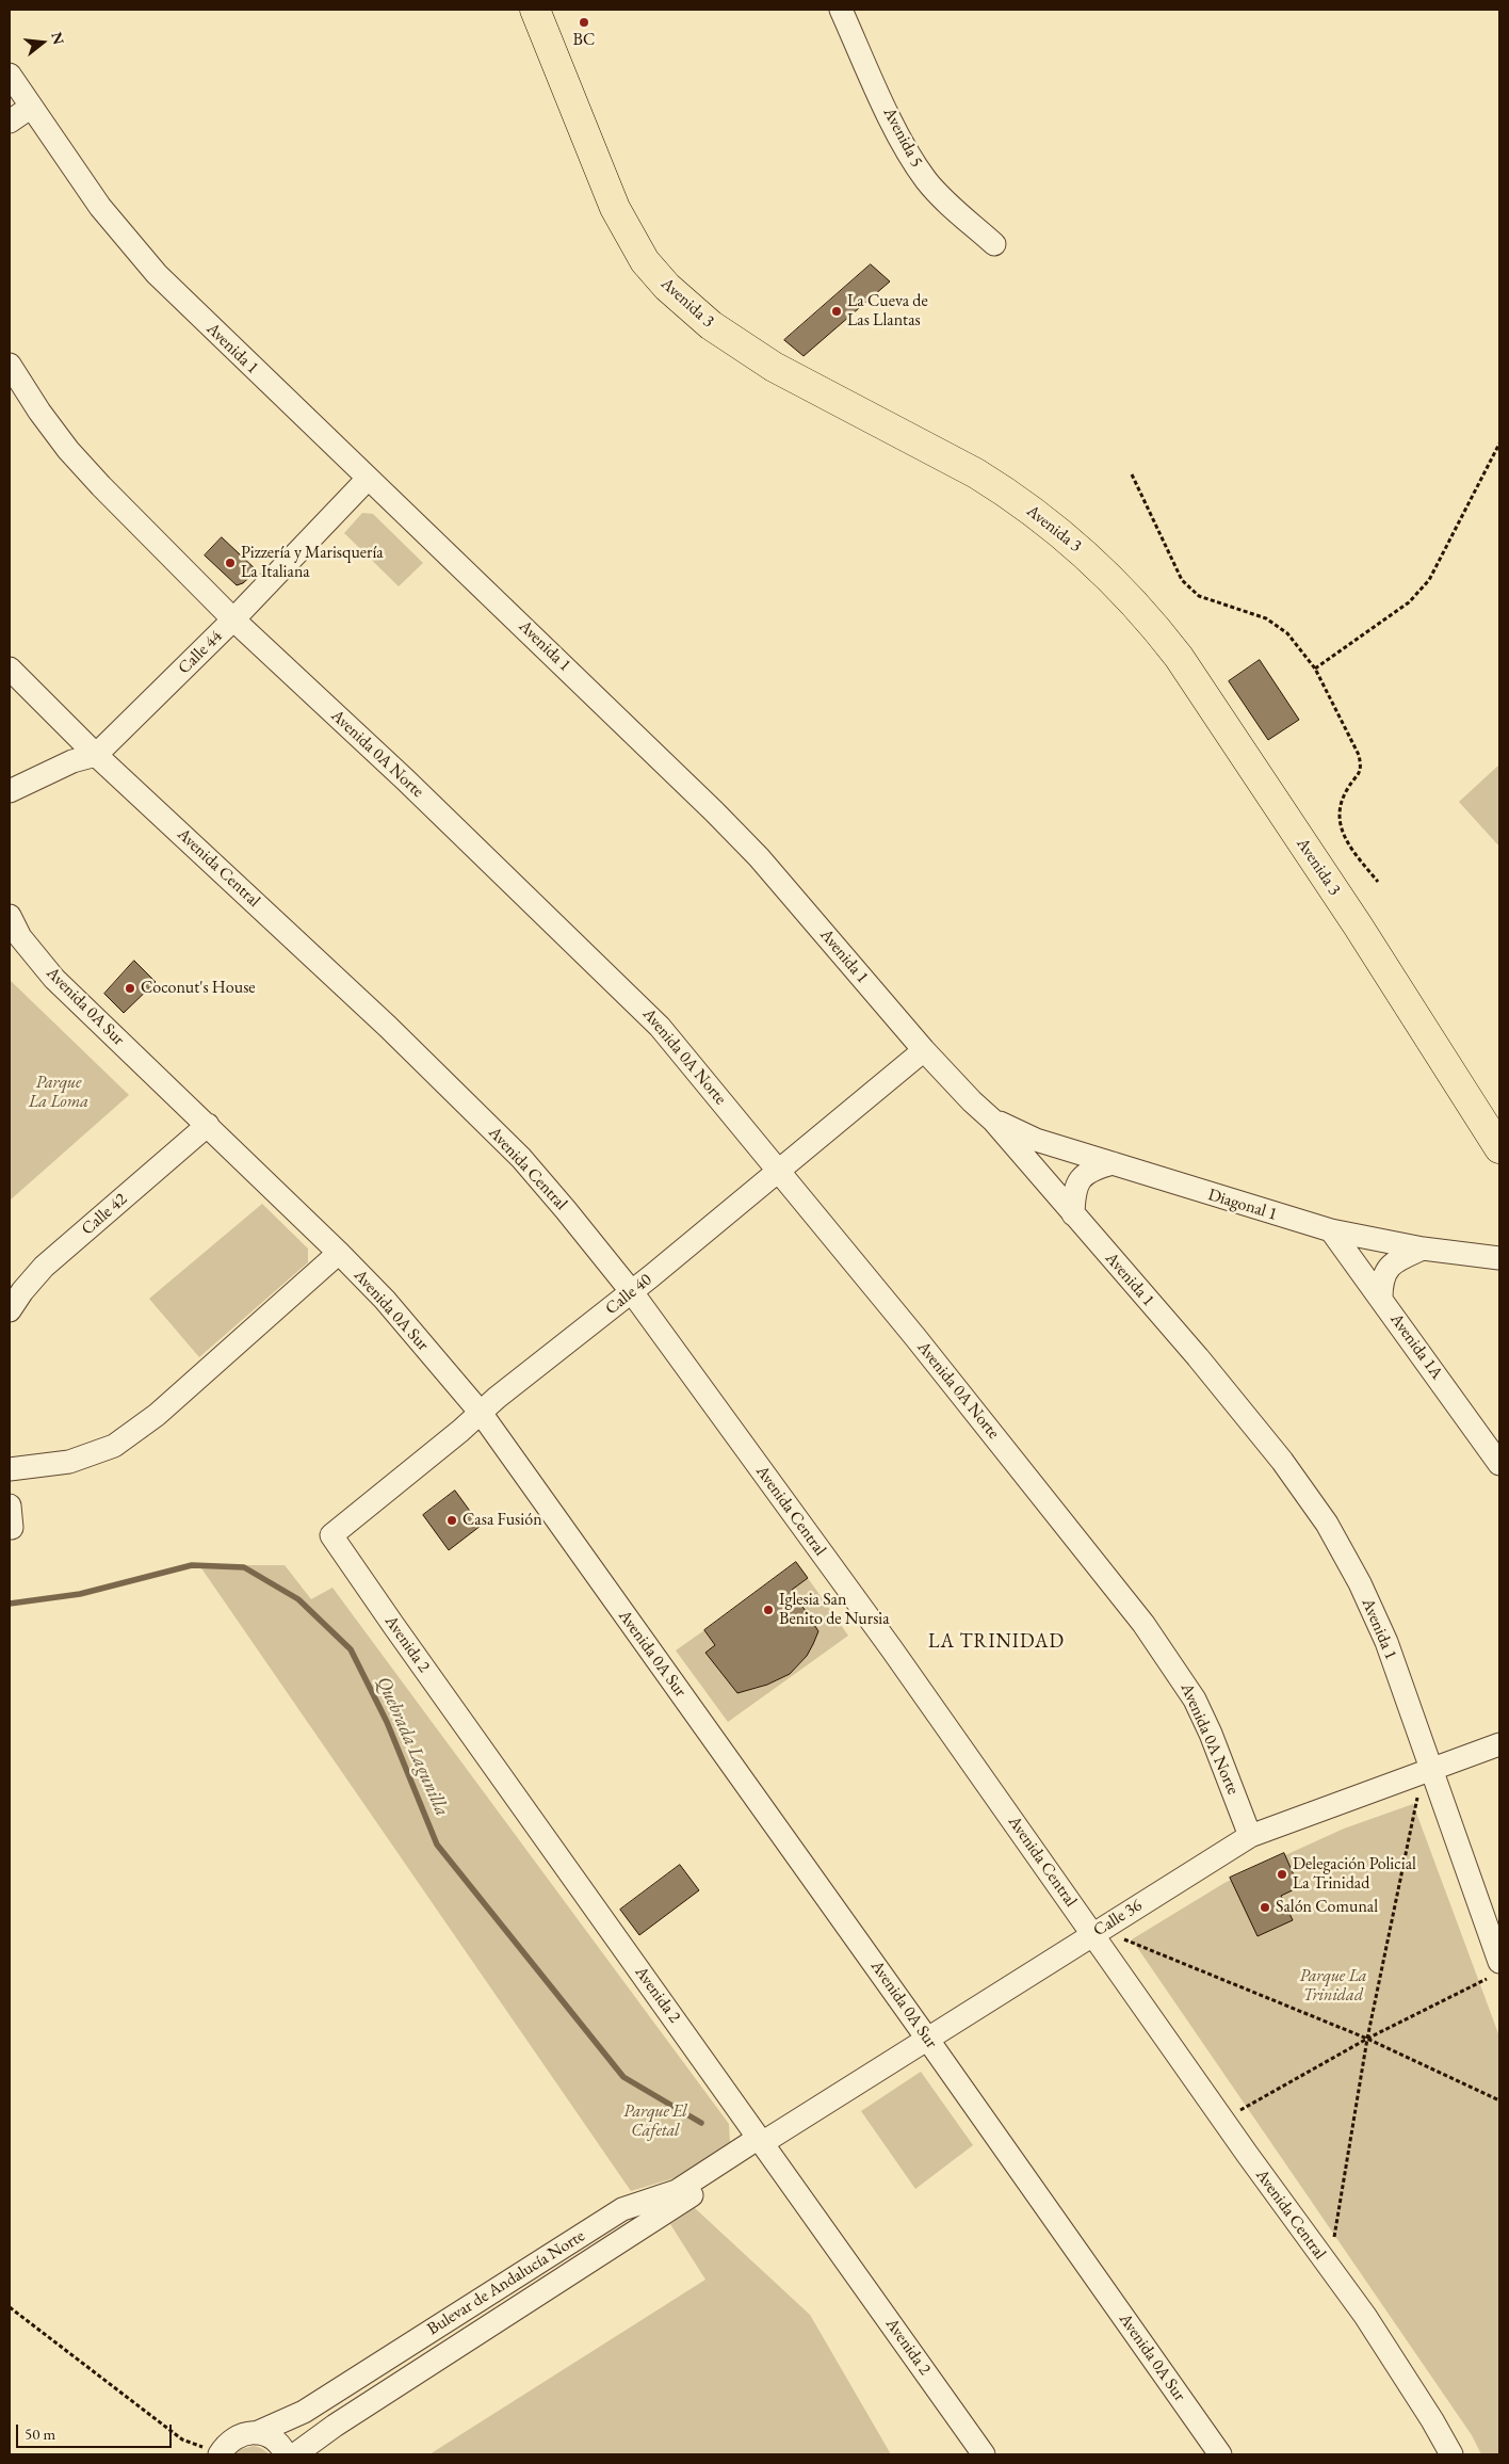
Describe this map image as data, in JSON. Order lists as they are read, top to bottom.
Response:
{
  "streets": {
    "main road": ["Avenida 3"],
    "street": [
      "Avenida 5",
      "Avenida 1",
      "Calle 44",
      "Avenida 0A Norte",
      "Avenida Central",
      "Avenida 0A Sur",
      "Diagonal 1",
      "Calle 42",
      "Calle 40",
      "Avenida 1A",
      "Avenida 2",
      "Calle 36",
      "Bulevar de Andalucía Norte"
    ]
  },
  "crossings": [
    ["Avenida 1", "Calle 44"],
    ["Avenida 1", "Diagonal 1"],
    ["Avenida 1", "Calle 40"],
    ["Avenida 1", "Calle 36"],
    ["Calle 44", "Avenida 0A Norte"],
    ["Calle 44", "Avenida Central"],
    ["Avenida 0A Norte", "Calle 40"],
    ["Avenida 0A Norte", "Calle 36"],
    ["Avenida Central", "Calle 40"],
    ["Avenida Central", "Calle 36"],
    ["Avenida 0A Sur", "Calle 42"],
    ["Avenida 0A Sur", "Calle 40"],
    ["Avenida 0A Sur", "Calle 36"],
    ["Diagonal 1", "Avenida 1A"],
    ["Calle 40", "Avenida 2"],
    ["Avenida 2", "Calle 36"],
    ["Avenida 2", "Bulevar de Andalucía Norte"],
    ["Calle 36", "Bulevar de Andalucía Norte"]
  ],
  "districts": ["LA TRINIDAD"],
  "water": ["Quebrada Lagunilla"],
  "parks": ["Parque La Loma", "Parque La Trinidad", "Parque El Cafetal"],
  "places": [
    "BC",
    "La Cueva de Las Llantas",
    "Pizzería y Marisquería La Italiana",
    "Coconut's House",
    "Casa Fusión",
    "Iglesia San Benito de Nursia",
    "Delegación Policial La Trinidad",
    "Salón Comunal"
  ],
  "scale_bar": "50 m",
  "north": "right"
}
